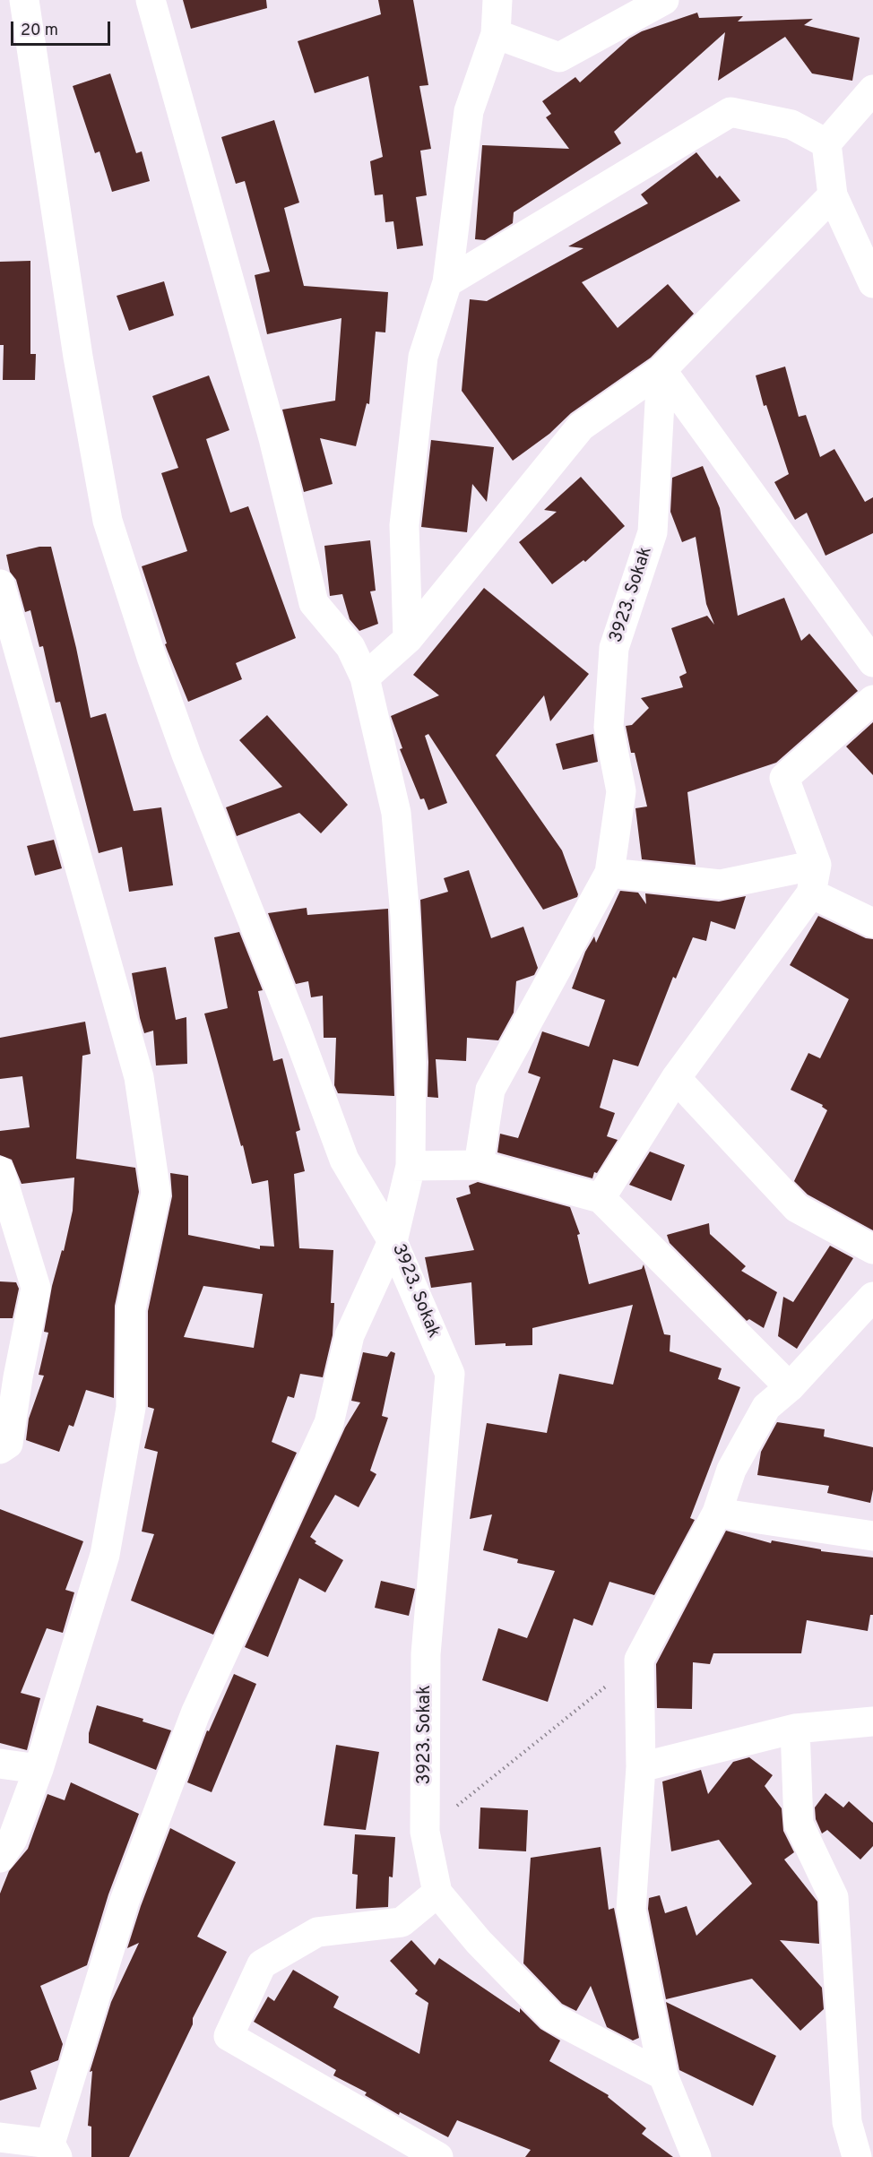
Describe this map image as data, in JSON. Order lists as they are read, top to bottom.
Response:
{
  "streets": {
    "street": ["3923. Sokak"]
  },
  "scale_bar": "20 m"
}
